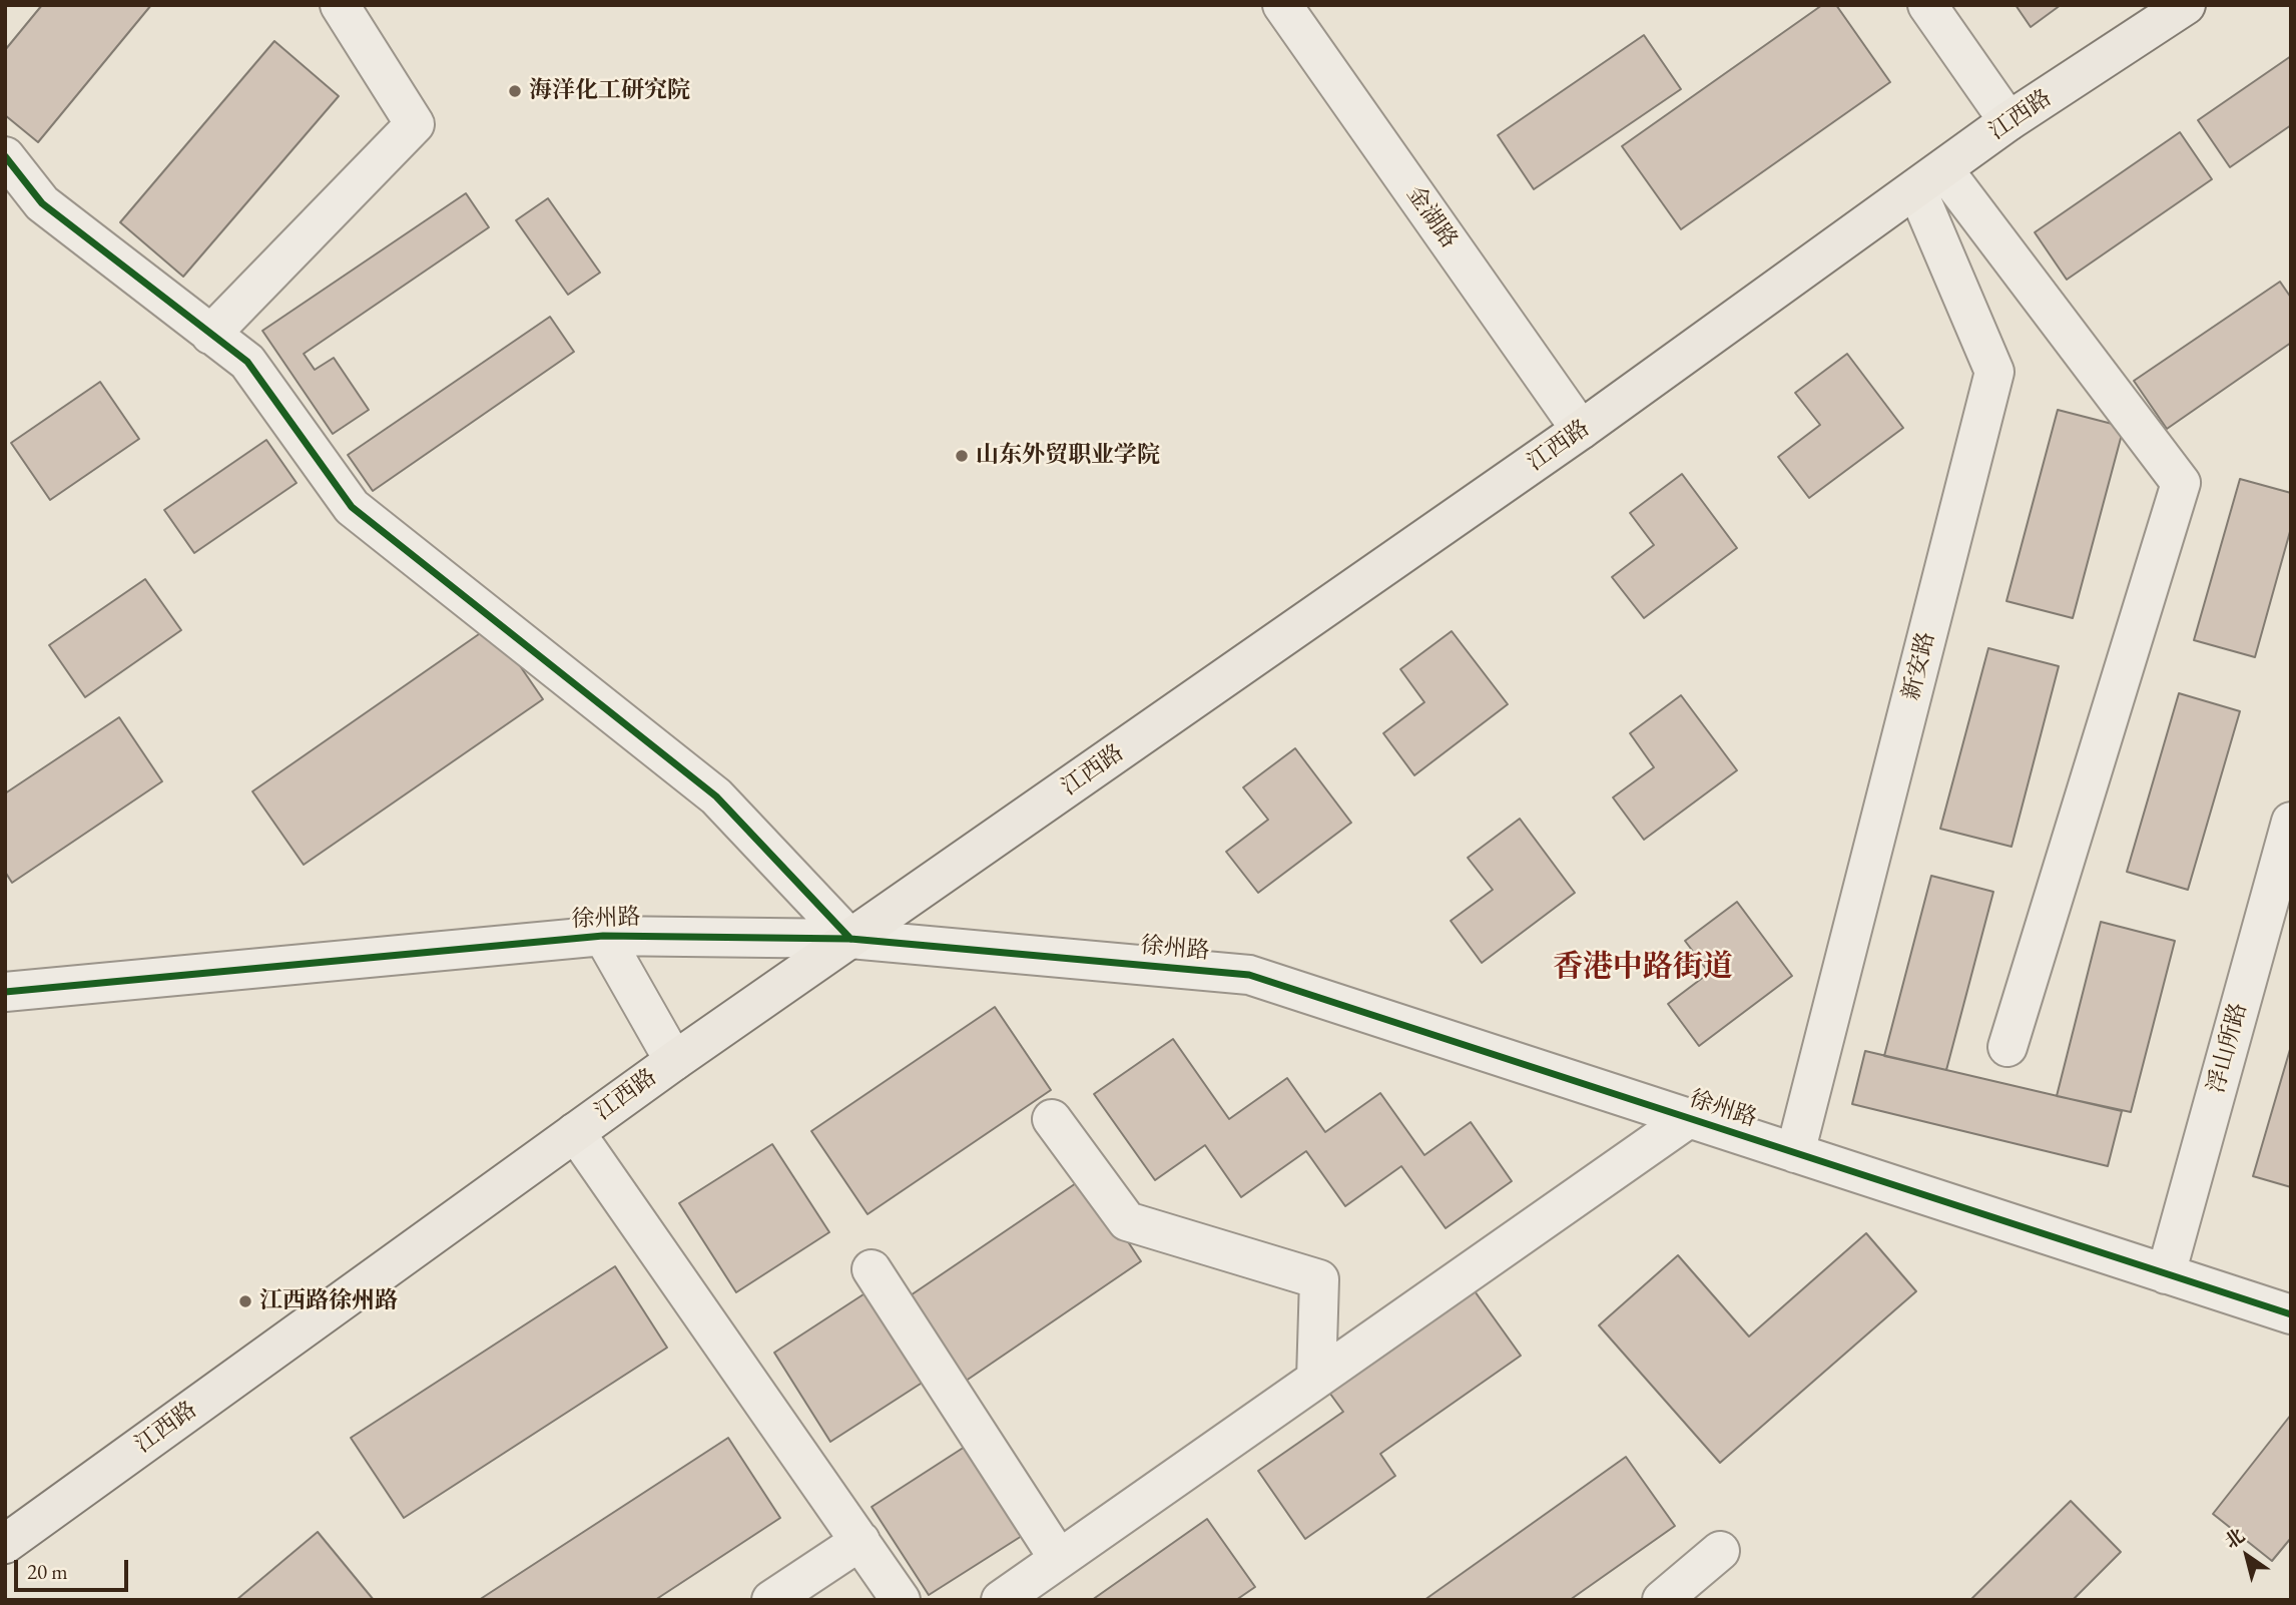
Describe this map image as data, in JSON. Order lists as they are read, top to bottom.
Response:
{
  "streets": {
    "main road": ["江西路"],
    "street": [
      "金湖路",
      "新安路",
      "徐州路",
      "浮山所路"
    ]
  },
  "crossings": [
    ["江西路", "金湖路"],
    ["江西路", "新安路"],
    ["江西路", "徐州路"],
    ["新安路", "徐州路"],
    ["徐州路", "浮山所路"]
  ],
  "districts": ["香港中路街道"],
  "places": ["海洋化工研究院", "山东外贸职业学院", "江西路徐州路"],
  "scale_bar": "20 m",
  "north": "top left"
}
